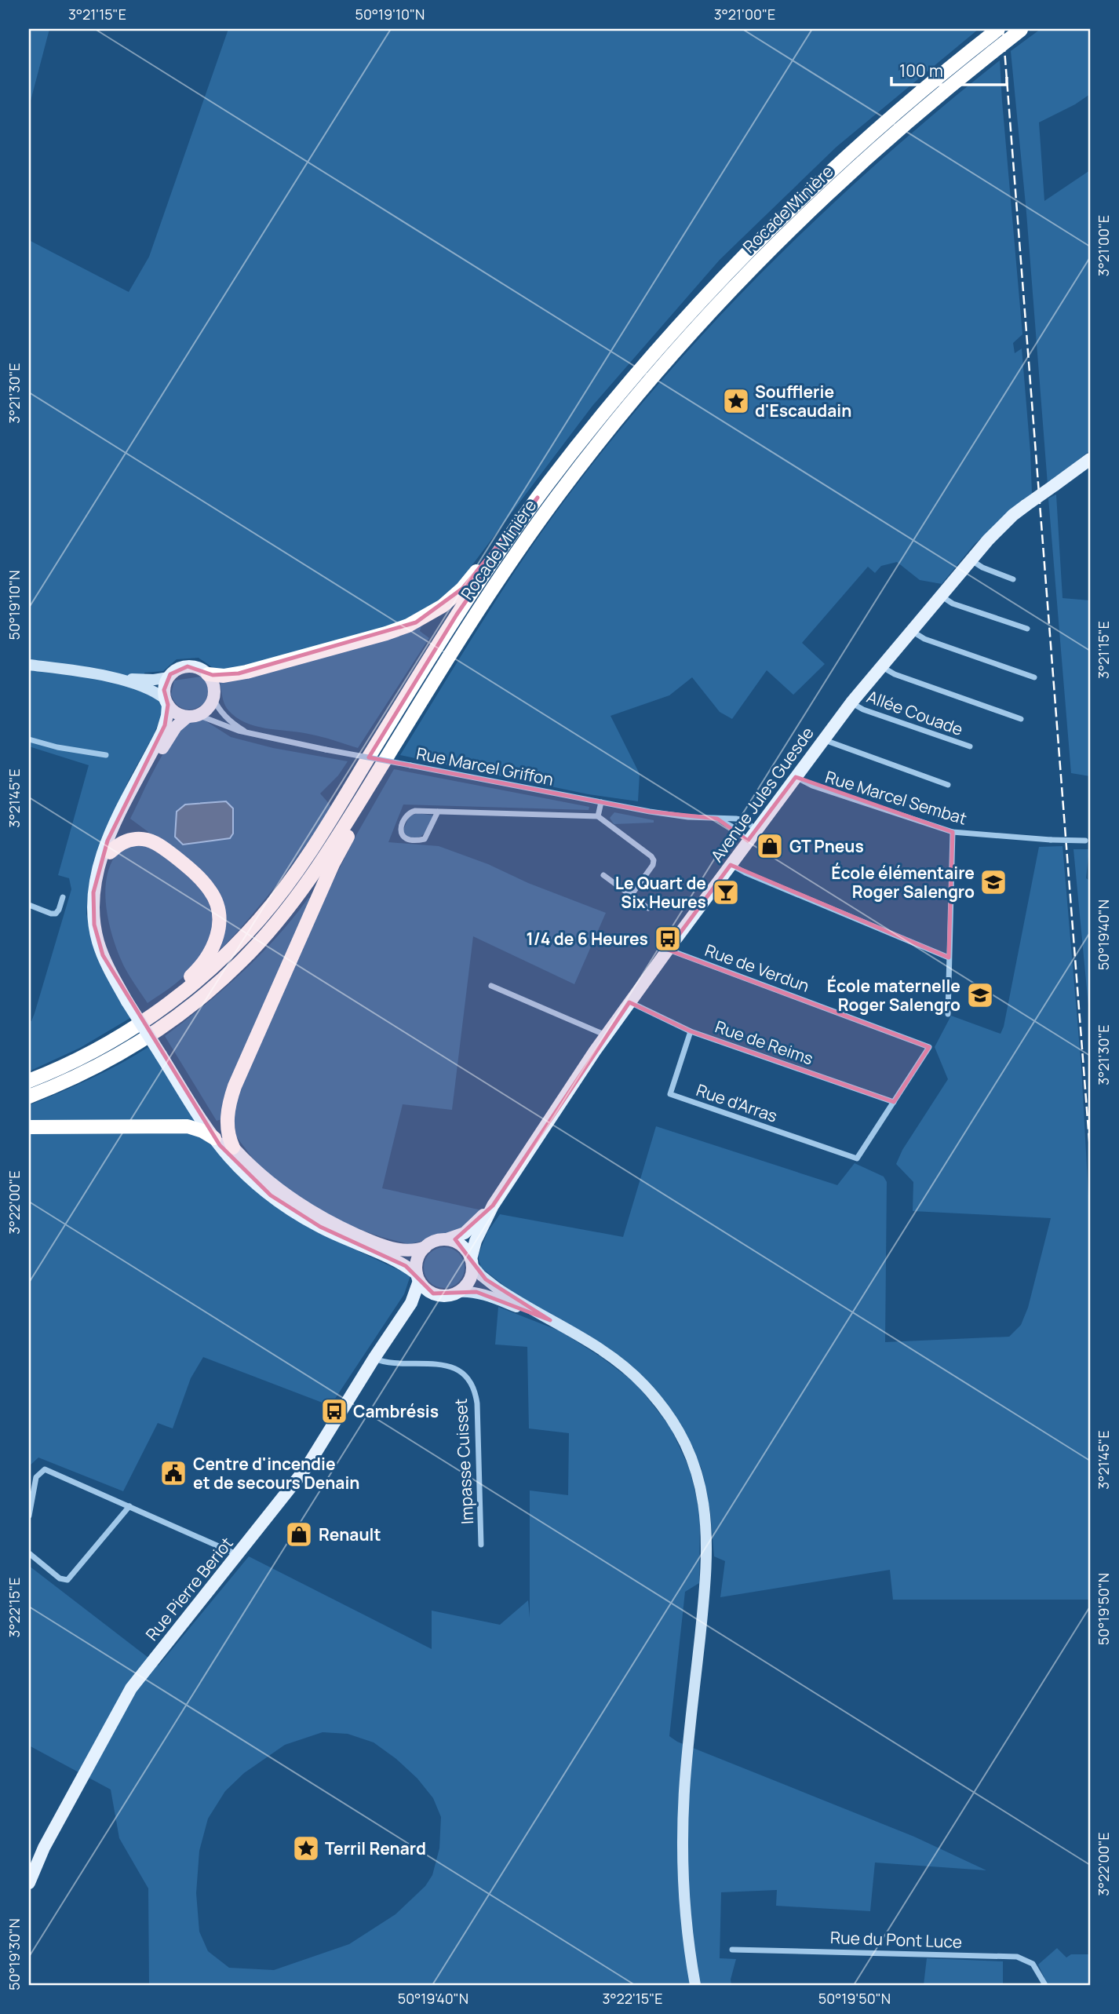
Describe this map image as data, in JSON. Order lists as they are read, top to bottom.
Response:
{
  "streets": {
    "highway": ["Rocade Minière"],
    "main road": ["Avenue Jules Guesde", "Rue Pierre Beriot"],
    "street": [
      "Allée Couade",
      "Rue Marcel Griffon",
      "Rue Marcel Sembat",
      "Rue de Verdun",
      "Rue de Reims",
      "Rue d'Arras",
      "Impasse Cuisset",
      "Rue du Pont Luce"
    ]
  },
  "crossings": [
    ["Allée Couade", "Avenue Jules Guesde"],
    ["Rue Marcel Griffon", "Avenue Jules Guesde"],
    ["Avenue Jules Guesde", "Rue Marcel Sembat"],
    ["Avenue Jules Guesde", "Rue de Verdun"],
    ["Avenue Jules Guesde", "Rue de Reims"],
    ["Rue de Verdun", "Rue de Reims"],
    ["Rue de Verdun", "Rue d'Arras"],
    ["Rue de Reims", "Rue d'Arras"],
    ["Impasse Cuisset", "Rue Pierre Beriot"]
  ],
  "places": {
    "place": ["Soufflerie d'Escaudain", "Terril Renard"],
    "shop": ["GT Pneus", "Renault"],
    "school or university": ["École élémentaire Roger Salengro", "École maternelle Roger Salengro"],
    "bar": ["Le Quart de Six Heures"],
    "bus stop": ["1/4 de 6 Heures", "Cambrésis"],
    "public building": ["Centre d'incendie et de secours Denain"]
  },
  "scale_bar": "100 m",
  "coordinates": [
    "3°21'15\"E",
    "50°19'10\"N",
    "3°21'00\"E",
    "3°21'30\"E",
    "3°21'45\"E",
    "50°19'40\"N",
    "3°22'00\"E",
    "3°22'15\"E",
    "50°19'50\"N",
    "50°19'30\"N"
  ]
}
